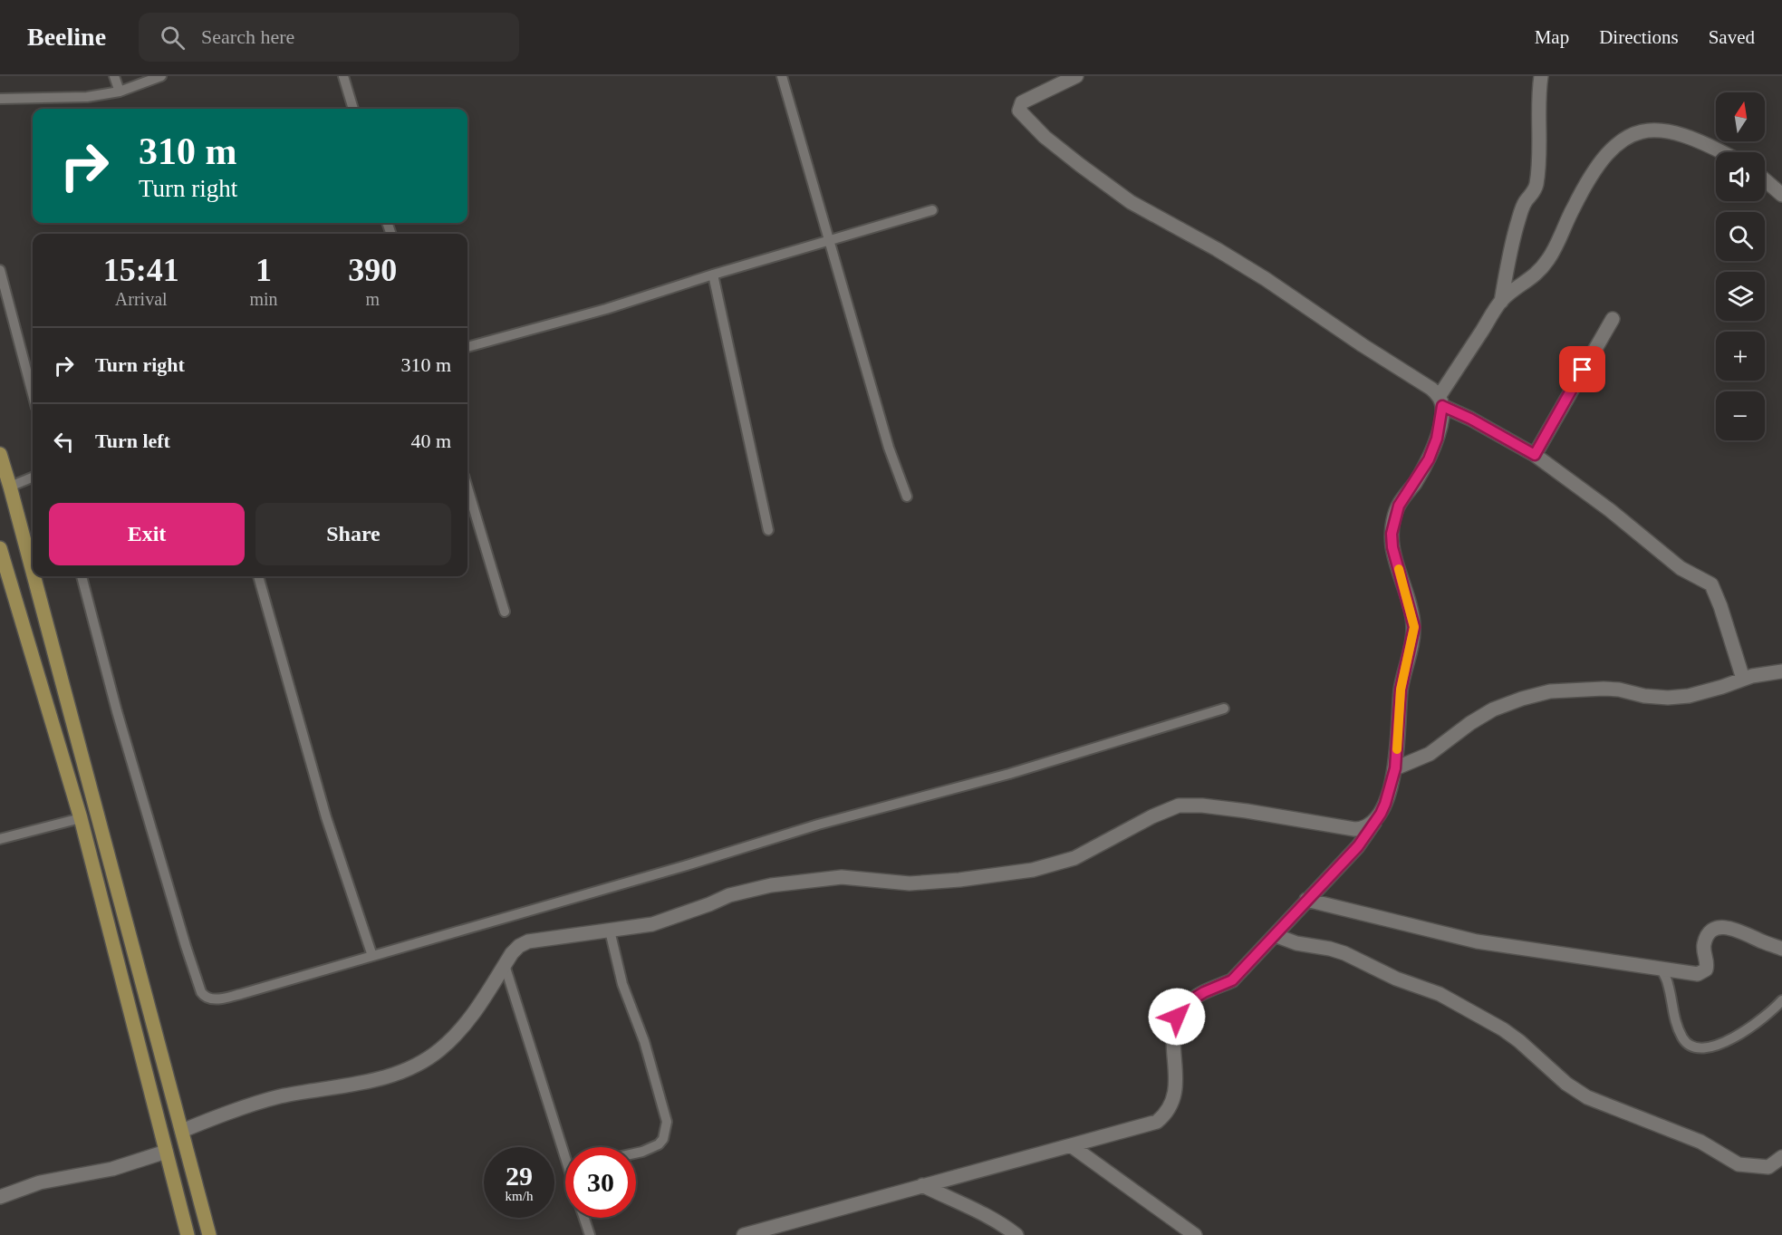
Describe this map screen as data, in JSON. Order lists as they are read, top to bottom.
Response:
{
  "north": "top",
  "page": {
    "header": "Beeline",
    "search": "Search here",
    "nav": ["Map", "Directions", "Saved"],
    "map_buttons": ["+", "−"],
    "turn": ["310 m", "Turn right"],
    "eta": [
      "15:41",
      "Arrival",
      "1",
      "min",
      "390",
      "m"
    ],
    "list": [
      {
        "name": "Turn right",
        "value": "310 m"
      },
      {
        "name": "Turn left",
        "value": "40 m"
      }
    ],
    "buttons": ["Exit", "Share"],
    "speed": "29 km/h",
    "limit": "30"
  }
}
